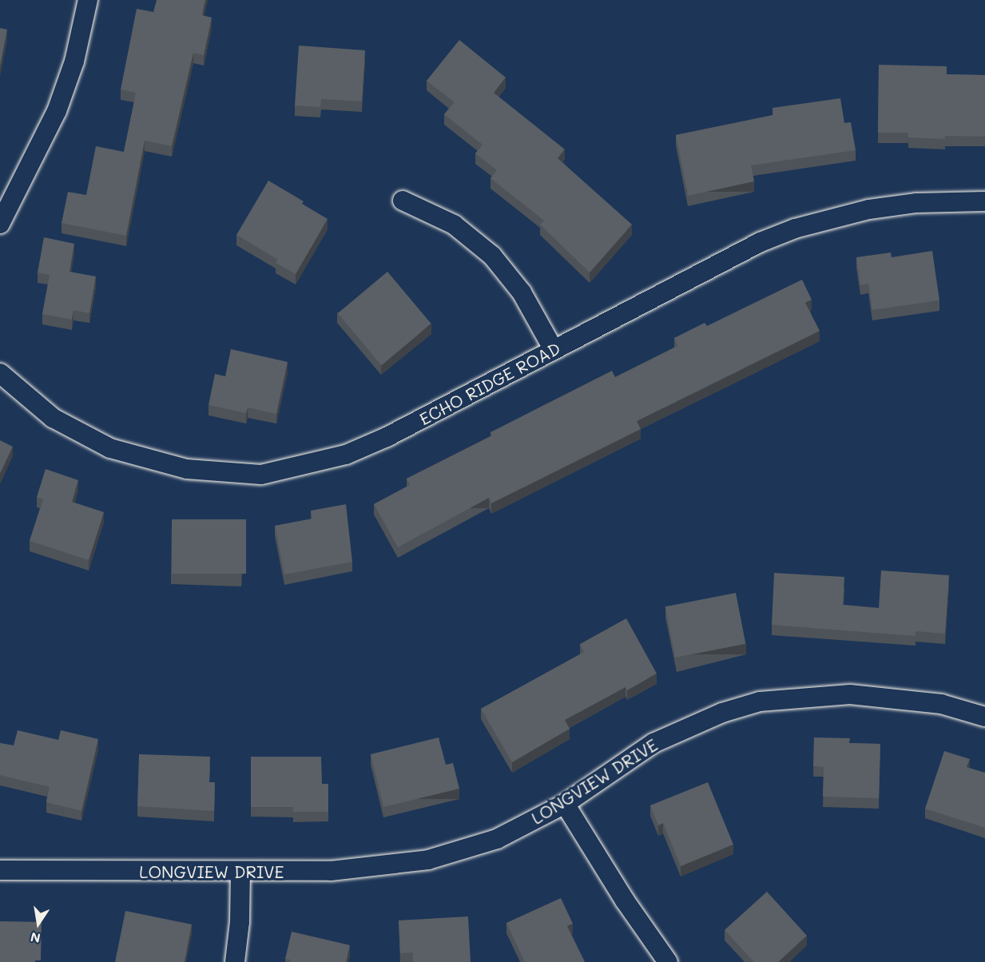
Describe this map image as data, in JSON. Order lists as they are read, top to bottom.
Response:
{
  "streets": {
    "street": ["ECHO RIDGE ROAD", "LONGVIEW DRIVE"]
  },
  "north": "bottom"
}
